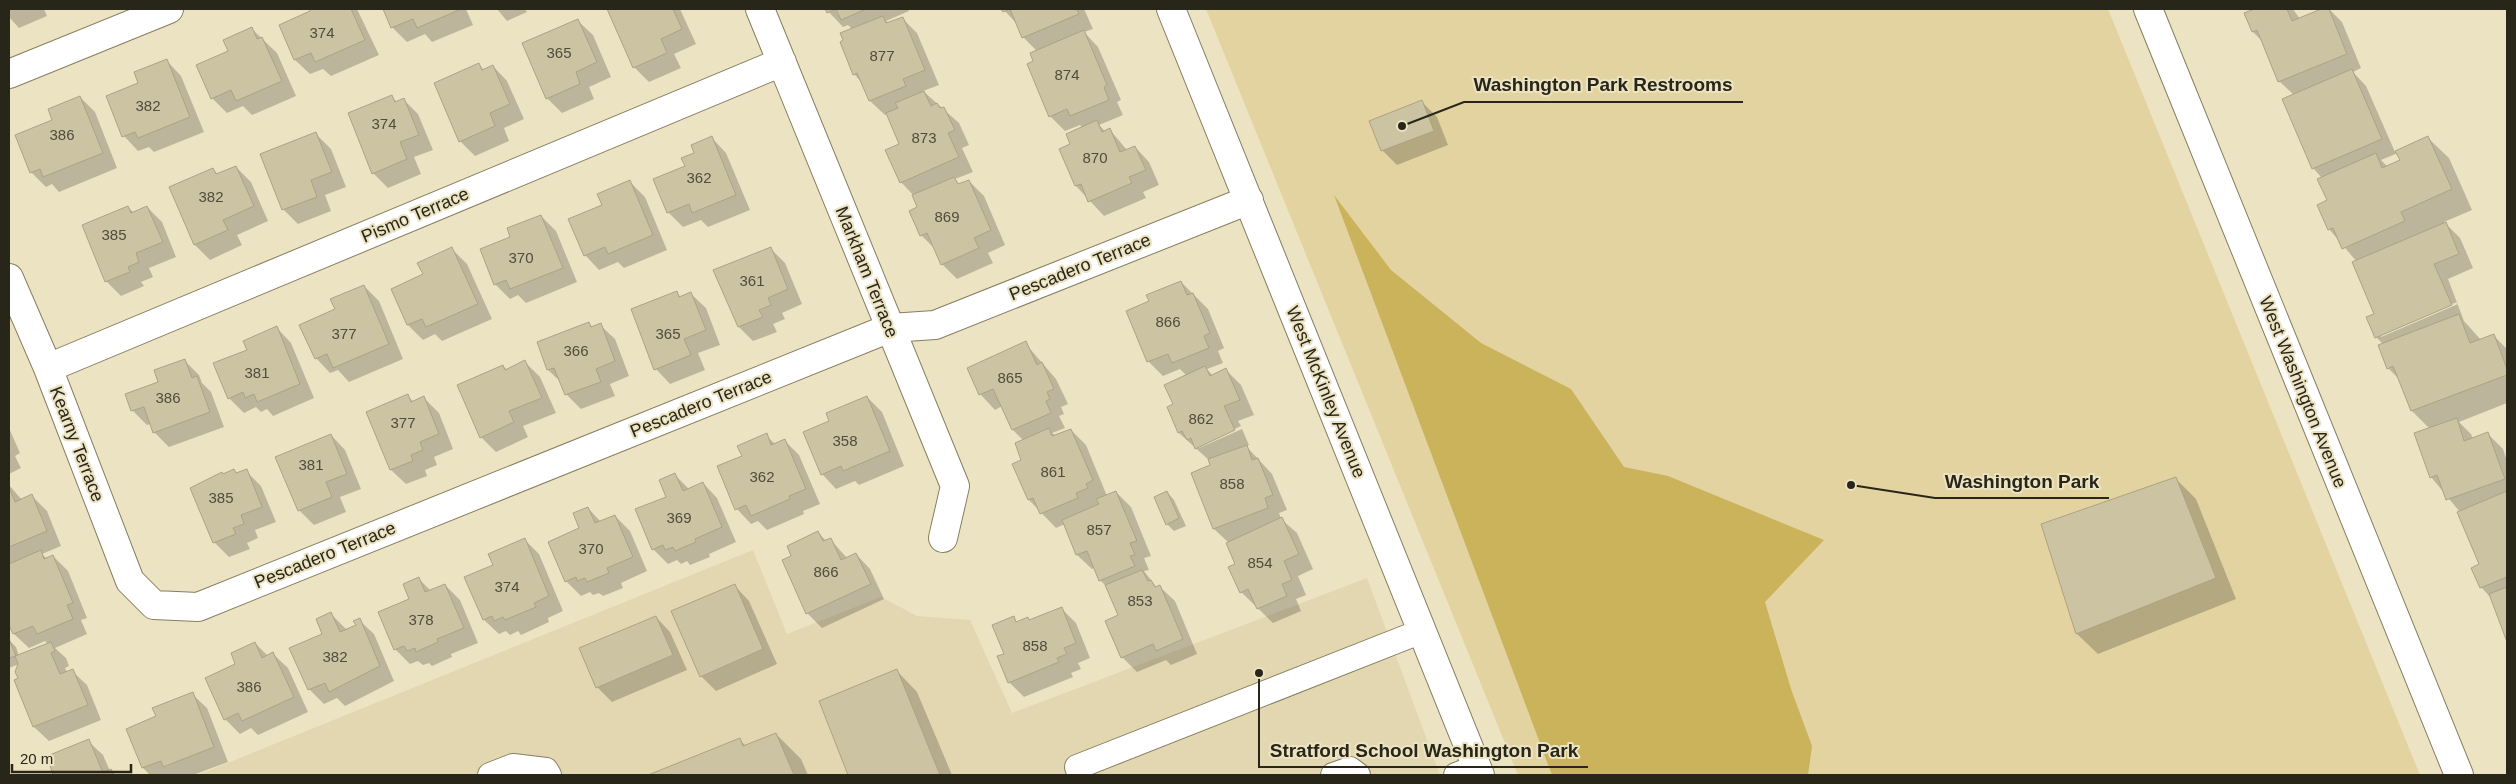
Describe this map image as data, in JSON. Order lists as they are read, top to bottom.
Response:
{
  "streets": {
    "street": [
      "Pismo Terrace",
      "Pescadero Terrace",
      "Markham Terrace",
      "West McKinley Avenue",
      "West Washington Avenue",
      "Kearny Terrace"
    ]
  },
  "crossings": [
    ["Pismo Terrace", "Markham Terrace"],
    ["Pismo Terrace", "Kearny Terrace"],
    ["Pescadero Terrace", "Markham Terrace"],
    ["Pescadero Terrace", "West McKinley Avenue"],
    ["Pescadero Terrace", "Kearny Terrace"]
  ],
  "places": ["Washington Park Restrooms", "Washington Park", "Stratford School Washington Park"],
  "house_numbers": [
    "374",
    "365",
    "877",
    "874",
    "382",
    "374",
    "386",
    "873",
    "870",
    "362",
    "382",
    "869",
    "385",
    "370",
    "361",
    "866",
    "377",
    "365",
    "366",
    "381",
    "865",
    "386",
    "862",
    "377",
    "358",
    "381",
    "861",
    "362",
    "858",
    "385",
    "369",
    "857",
    "370",
    "854",
    "866",
    "374",
    "853",
    "378",
    "858",
    "382",
    "386"
  ],
  "scale_bar": "20 m"
}
